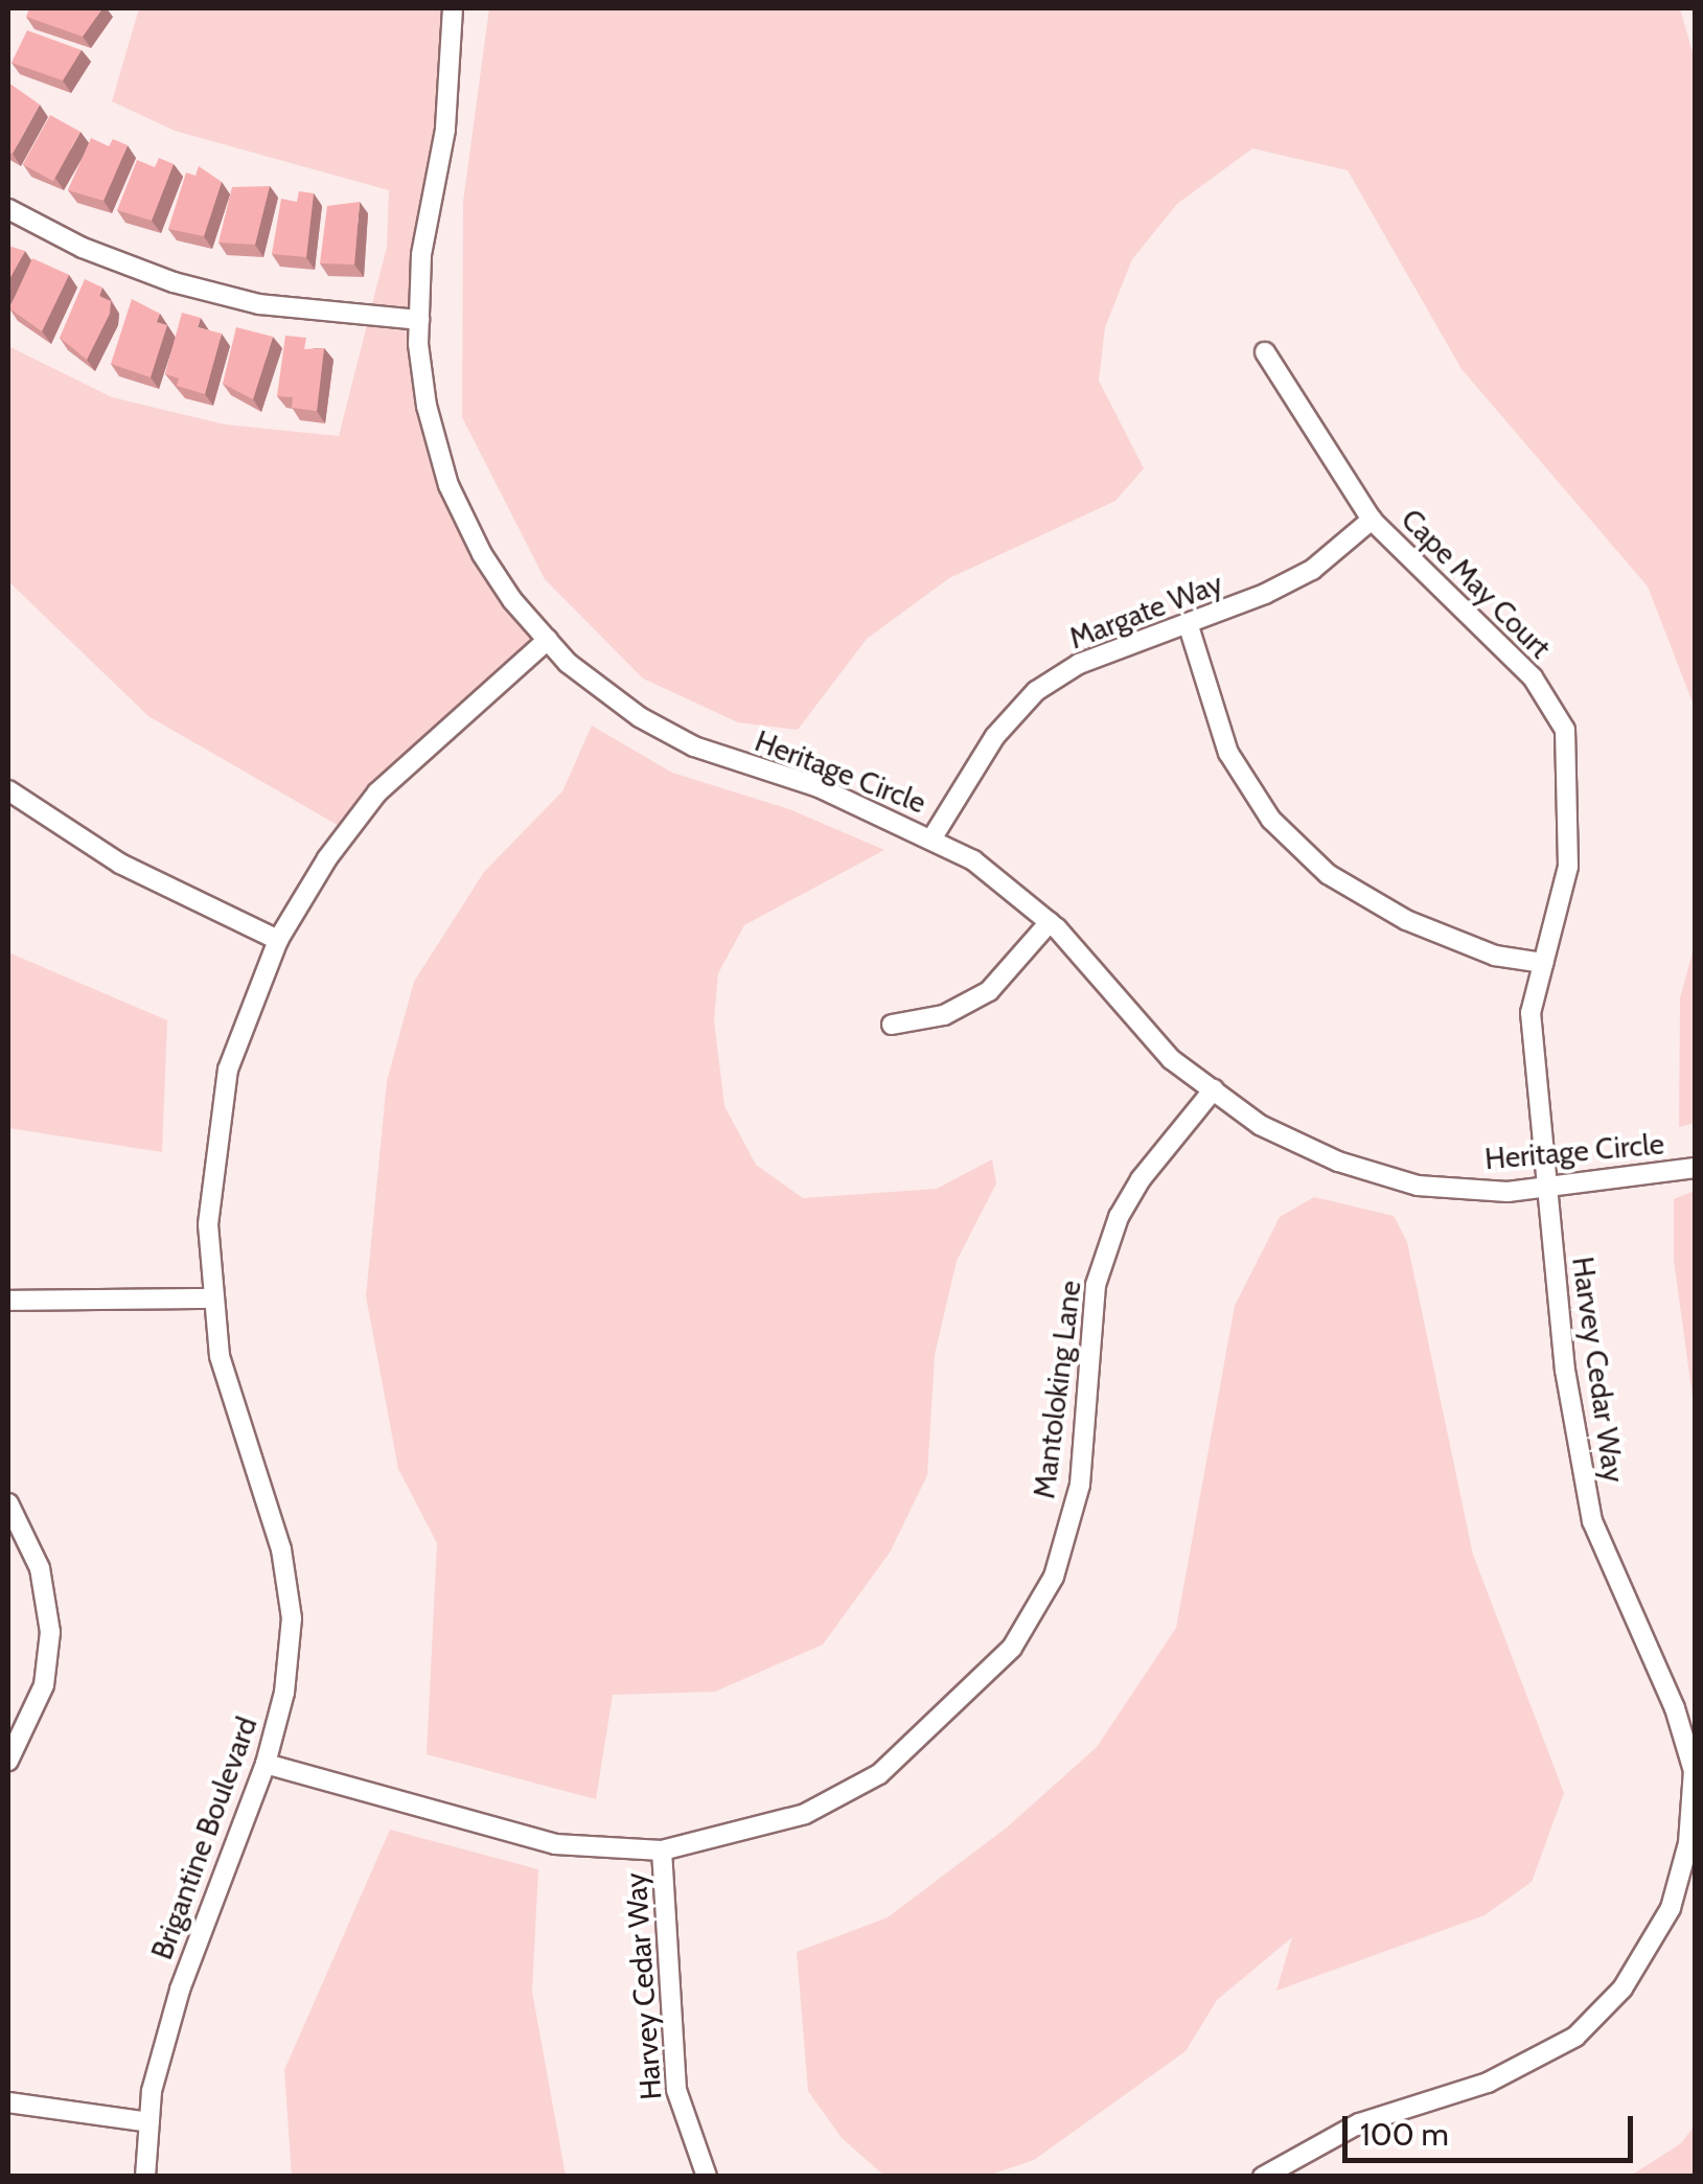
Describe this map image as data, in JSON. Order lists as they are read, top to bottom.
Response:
{
  "streets": {
    "street": [
      "Cape May Court",
      "Margate Way",
      "Heritage Circle",
      "Harvey Cedar Way",
      "Mantoloking Lane",
      "Brigantine Boulevard"
    ]
  },
  "crossings": [
    ["Cape May Court", "Margate Way"],
    ["Cape May Court", "Heritage Circle"],
    ["Cape May Court", "Harvey Cedar Way"],
    ["Margate Way", "Heritage Circle"],
    ["Heritage Circle", "Harvey Cedar Way"],
    ["Heritage Circle", "Mantoloking Lane"],
    ["Heritage Circle", "Brigantine Boulevard"],
    ["Harvey Cedar Way", "Mantoloking Lane"],
    ["Mantoloking Lane", "Brigantine Boulevard"]
  ],
  "scale_bar": "100 m"
}
